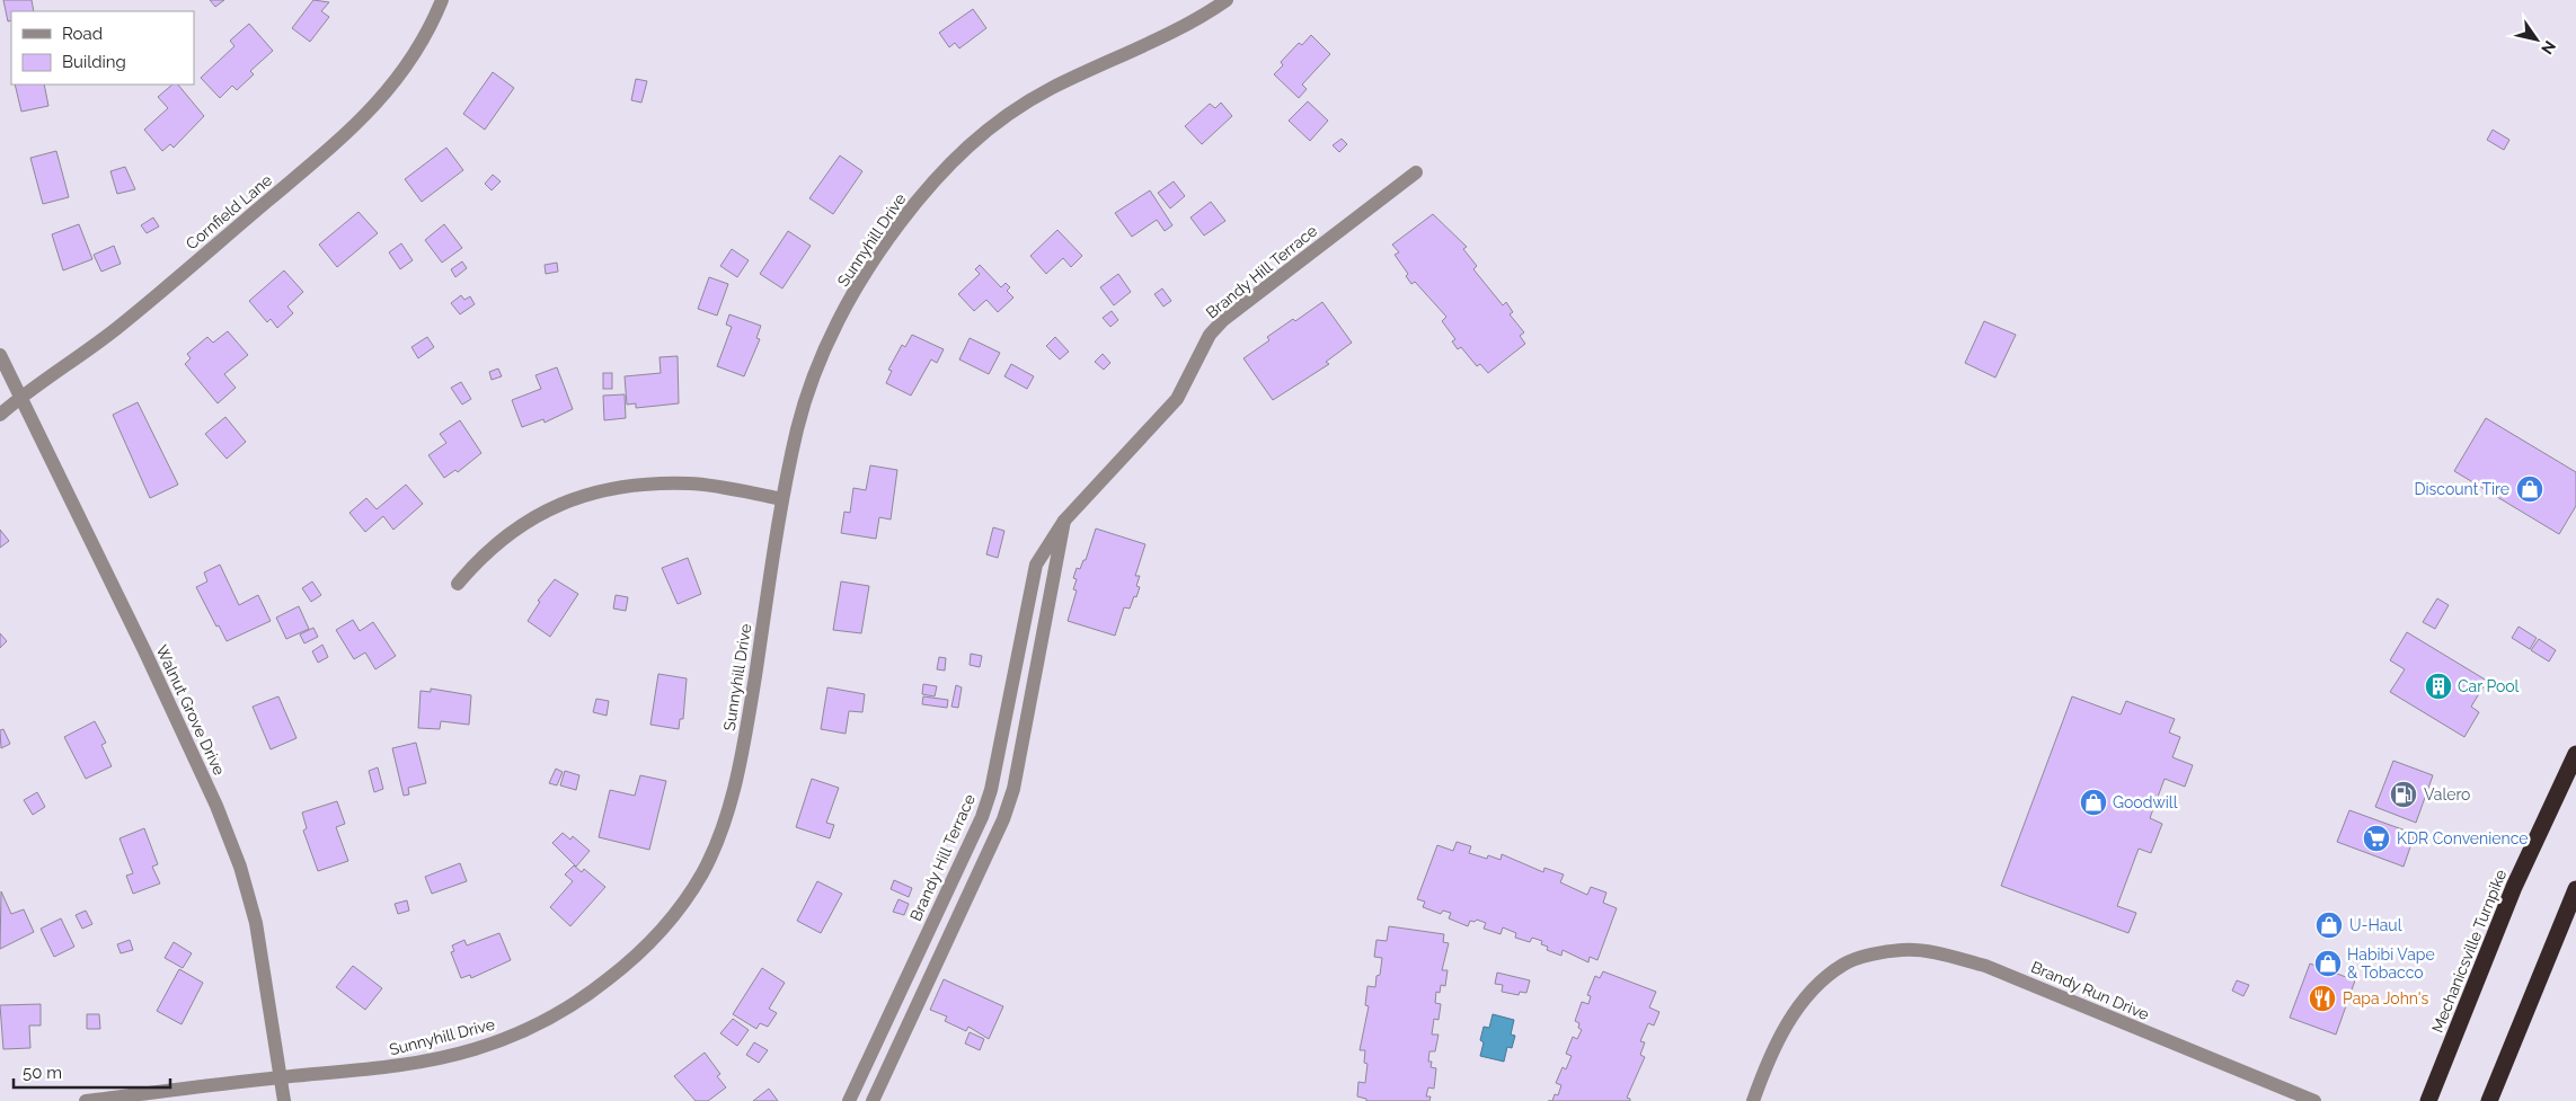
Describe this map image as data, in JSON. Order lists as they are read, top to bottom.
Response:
{
  "streets": {
    "highway": ["Mechanicsville Turnpike"],
    "street": [
      "Cornfield Lane",
      "Sunnyhill Drive",
      "Brandy Hill Terrace",
      "Walnut Grove Drive",
      "Brandy Run Drive"
    ]
  },
  "crossings": [
    ["Cornfield Lane", "Walnut Grove Drive"],
    ["Sunnyhill Drive", "Walnut Grove Drive"]
  ],
  "places": {
    "shop": [
      "Discount Tire",
      "Goodwill",
      "U-Haul",
      "Habibi Vape & Tobacco"
    ],
    "building": ["Car Pool"],
    "fuel station": ["Valero"],
    "supermarket": ["KDR Convenience"],
    "restaurant": ["Papa John's"]
  },
  "legend": ["Road", "Building"],
  "scale_bar": "50 m",
  "north": "bottom right"
}
